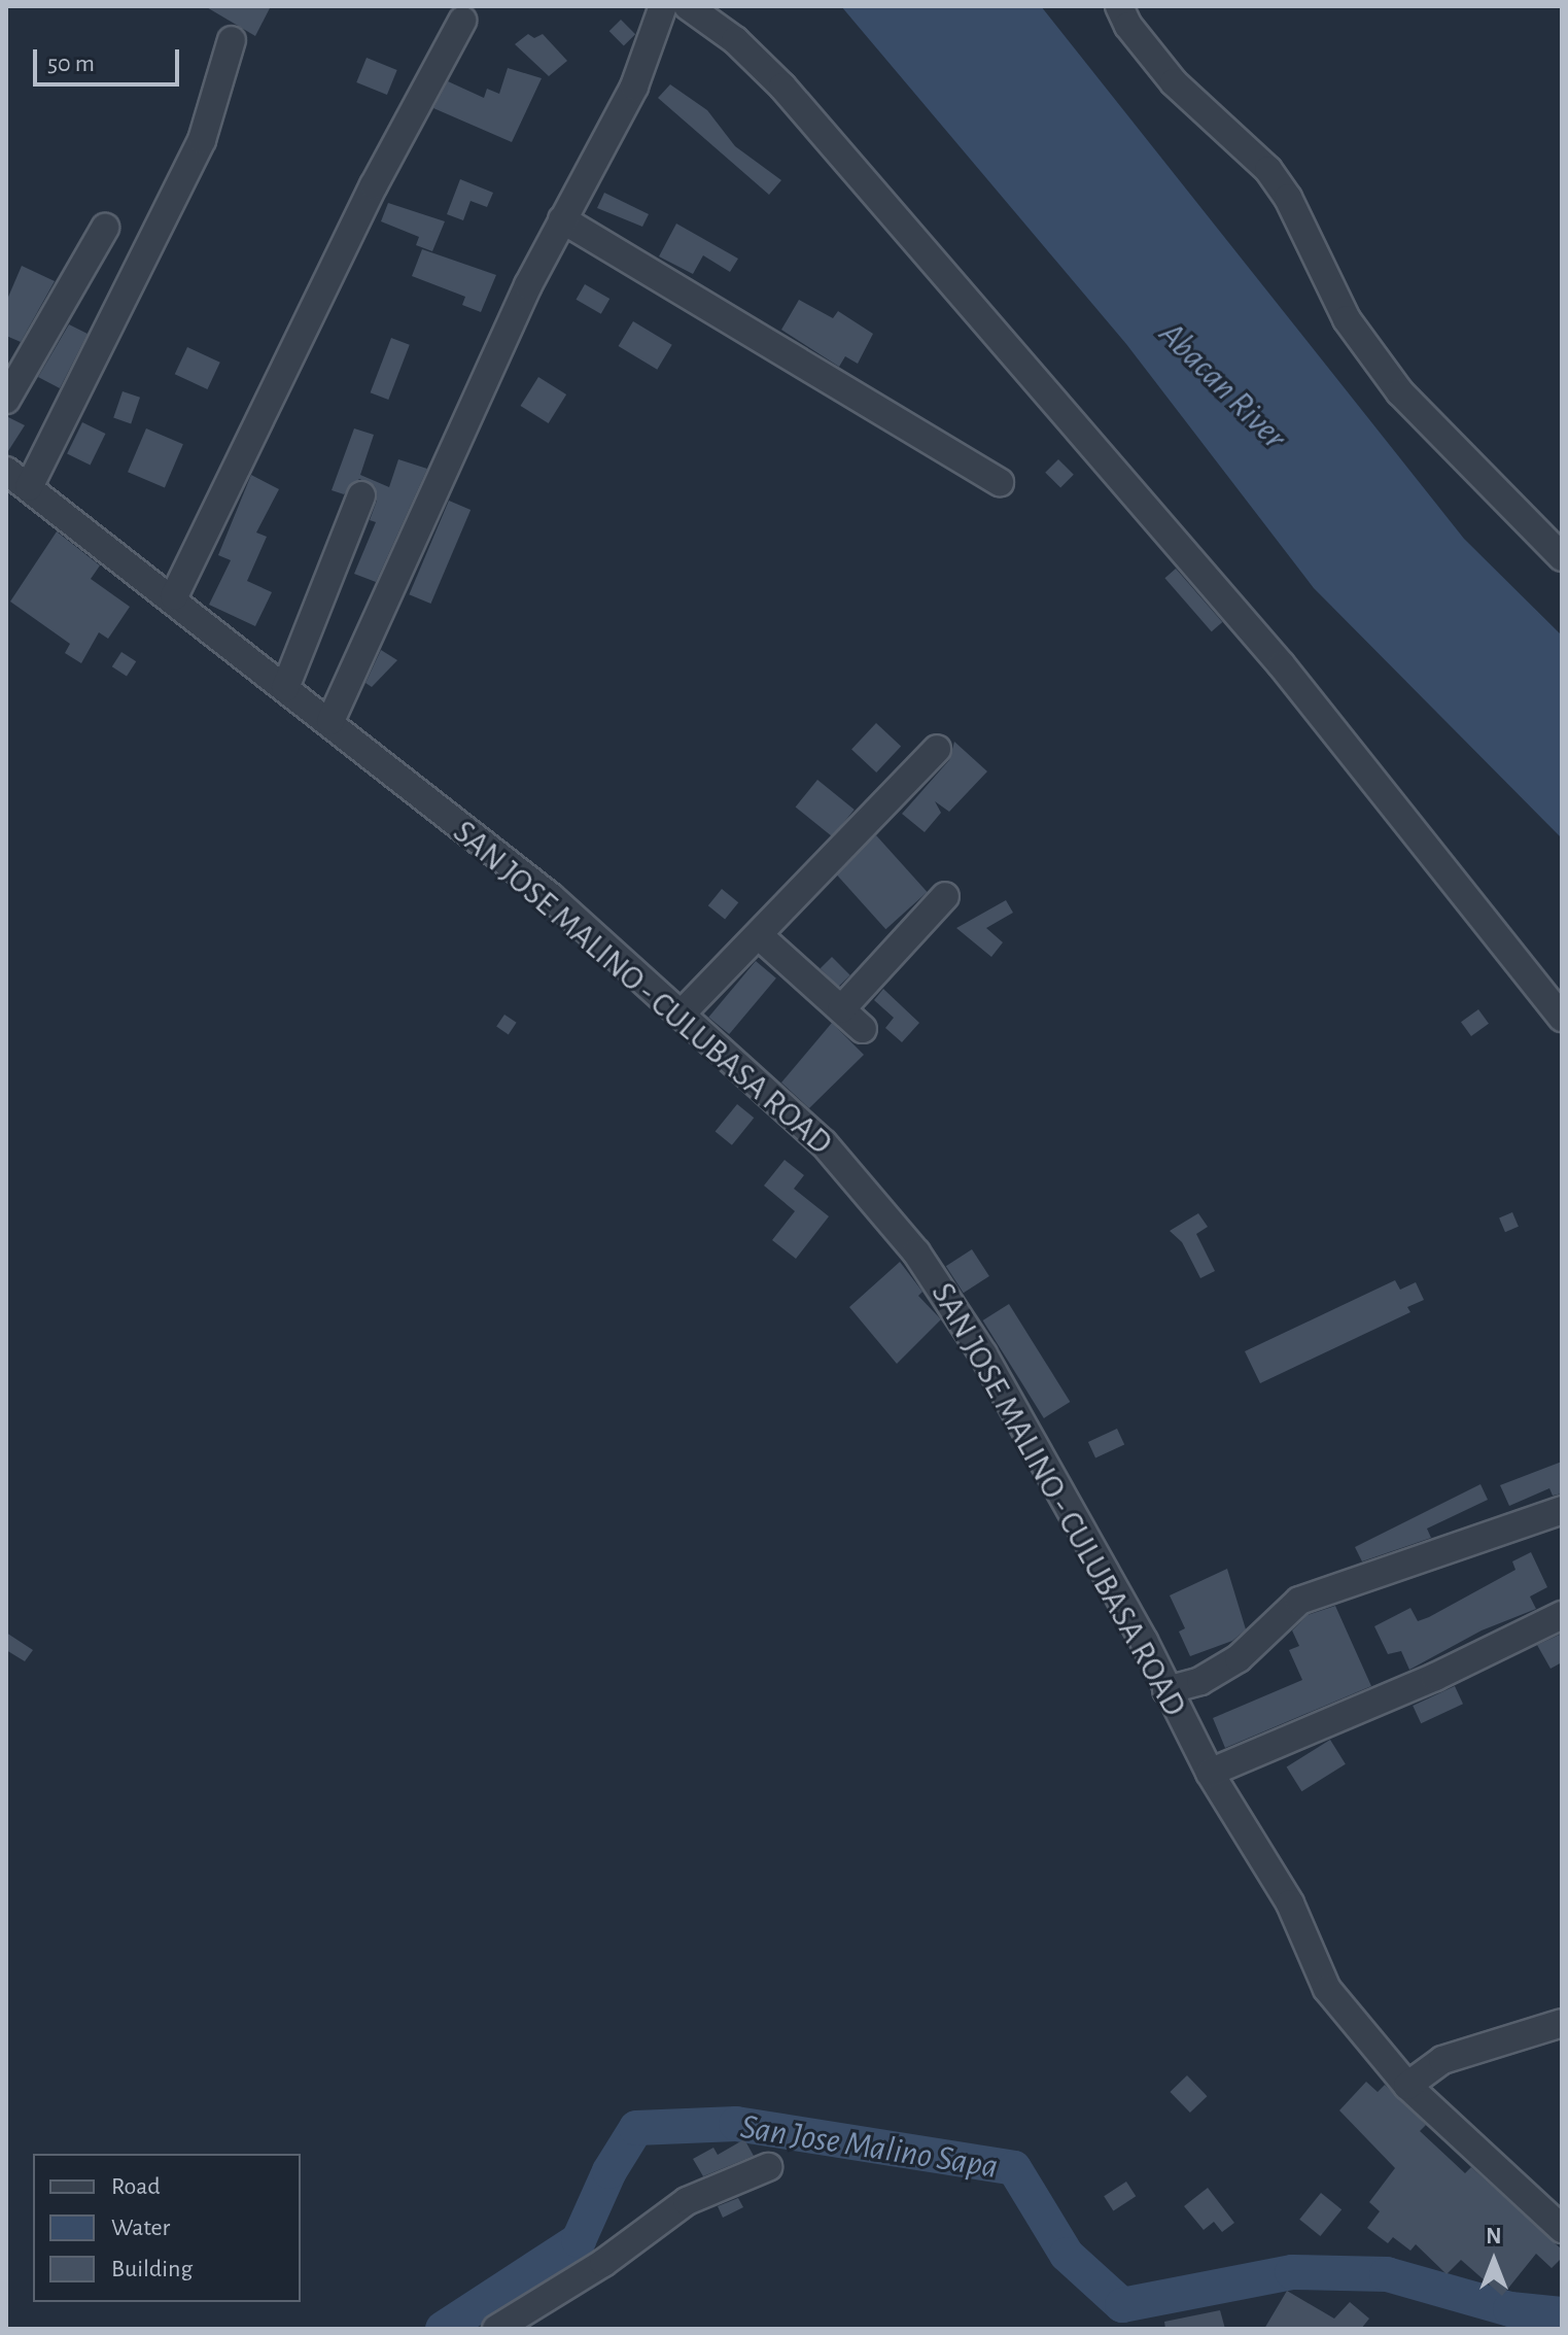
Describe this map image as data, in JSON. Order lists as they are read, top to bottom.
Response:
{
  "streets": {
    "street": ["SAN JOSE MALINO - CULUBASA ROAD"]
  },
  "water": ["Abacan River", "San Jose Malino Sapa"],
  "legend": ["Road", "Water", "Building"],
  "scale_bar": "50 m",
  "north": "top"
}
